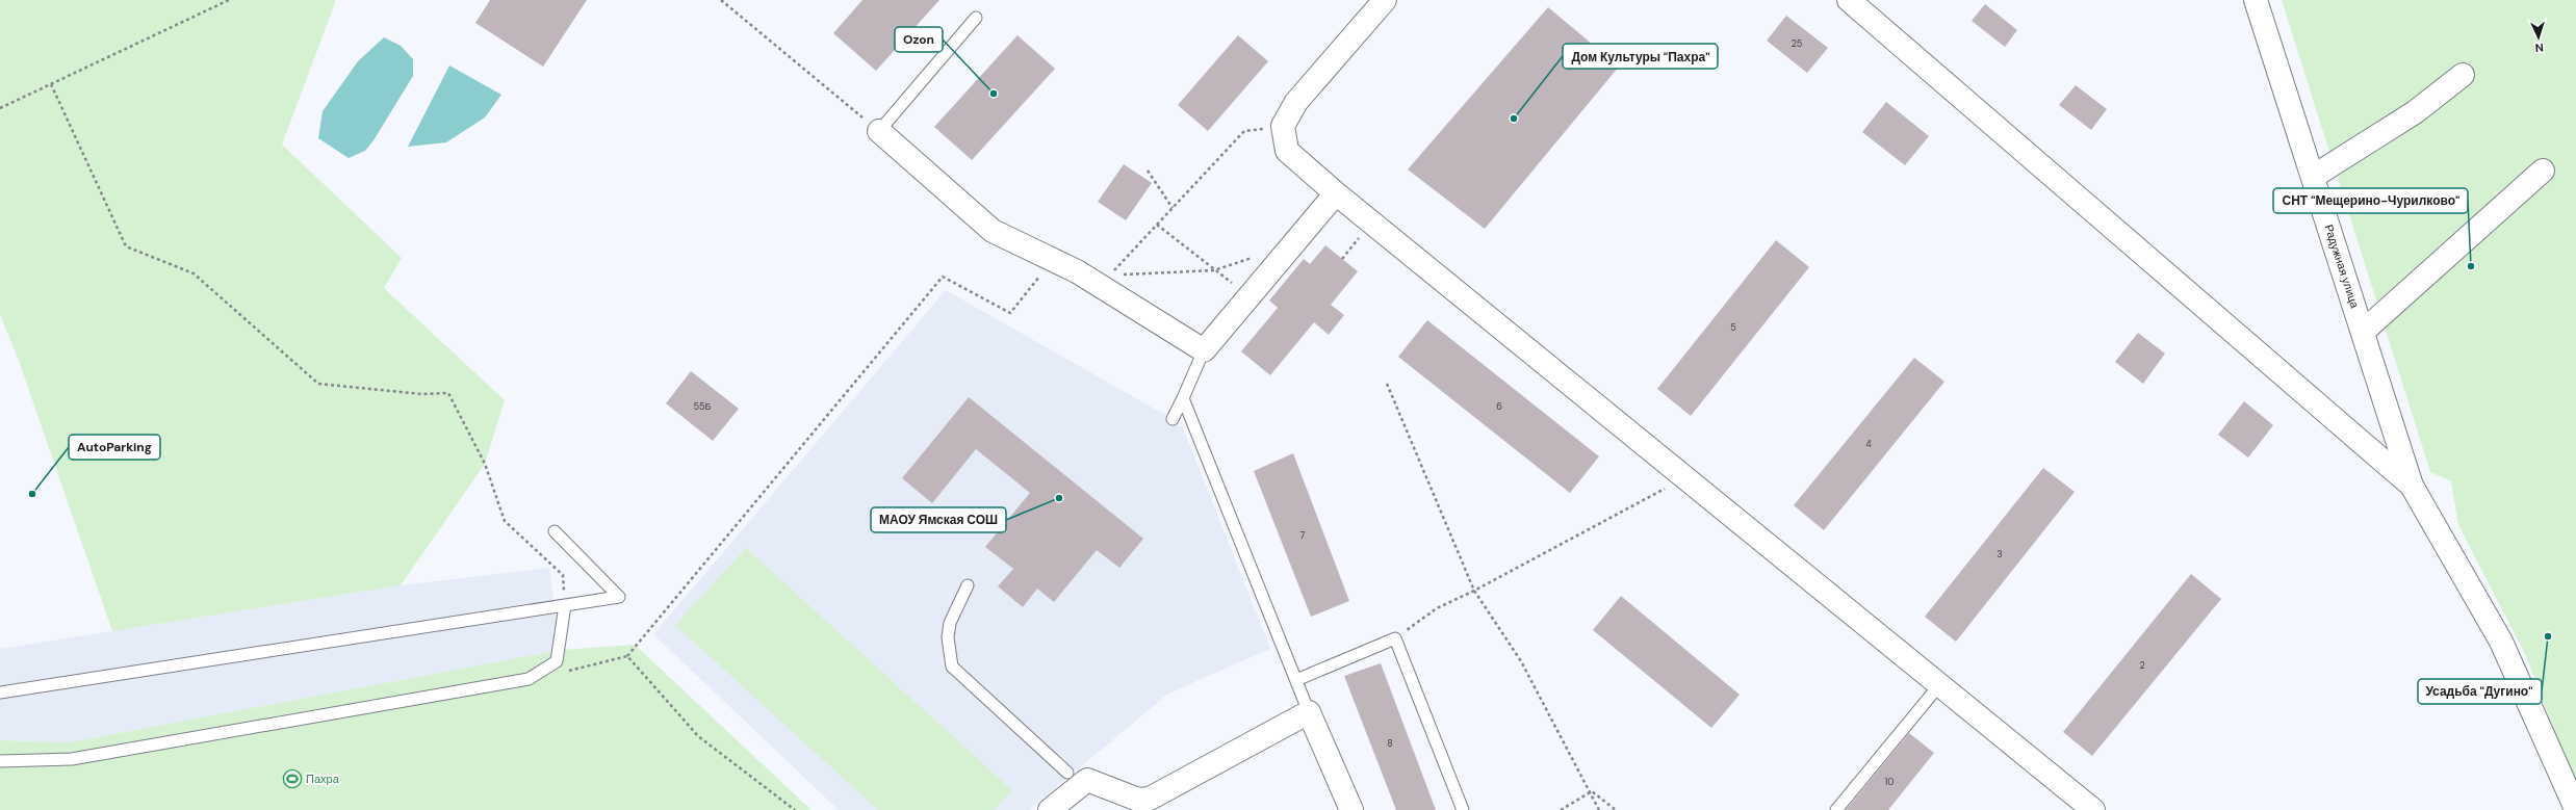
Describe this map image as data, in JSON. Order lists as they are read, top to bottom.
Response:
{
  "streets": {
    "street": ["Радужная улица"]
  },
  "places": {
    "other": [
      "Ozon",
      "Дом Культуры \"Пахра\"",
      "СНТ \"Мещерино-Чурилково\"",
      "AutoParking",
      "МАОУ Ямская СОШ",
      "Усадьба \"Дугино\""
    ],
    "sports": ["Пахра"]
  },
  "house_numbers": [
    "25",
    "5",
    "55Б",
    "6",
    "4",
    "7",
    "3",
    "2",
    "8",
    "10"
  ],
  "north": "bottom"
}
